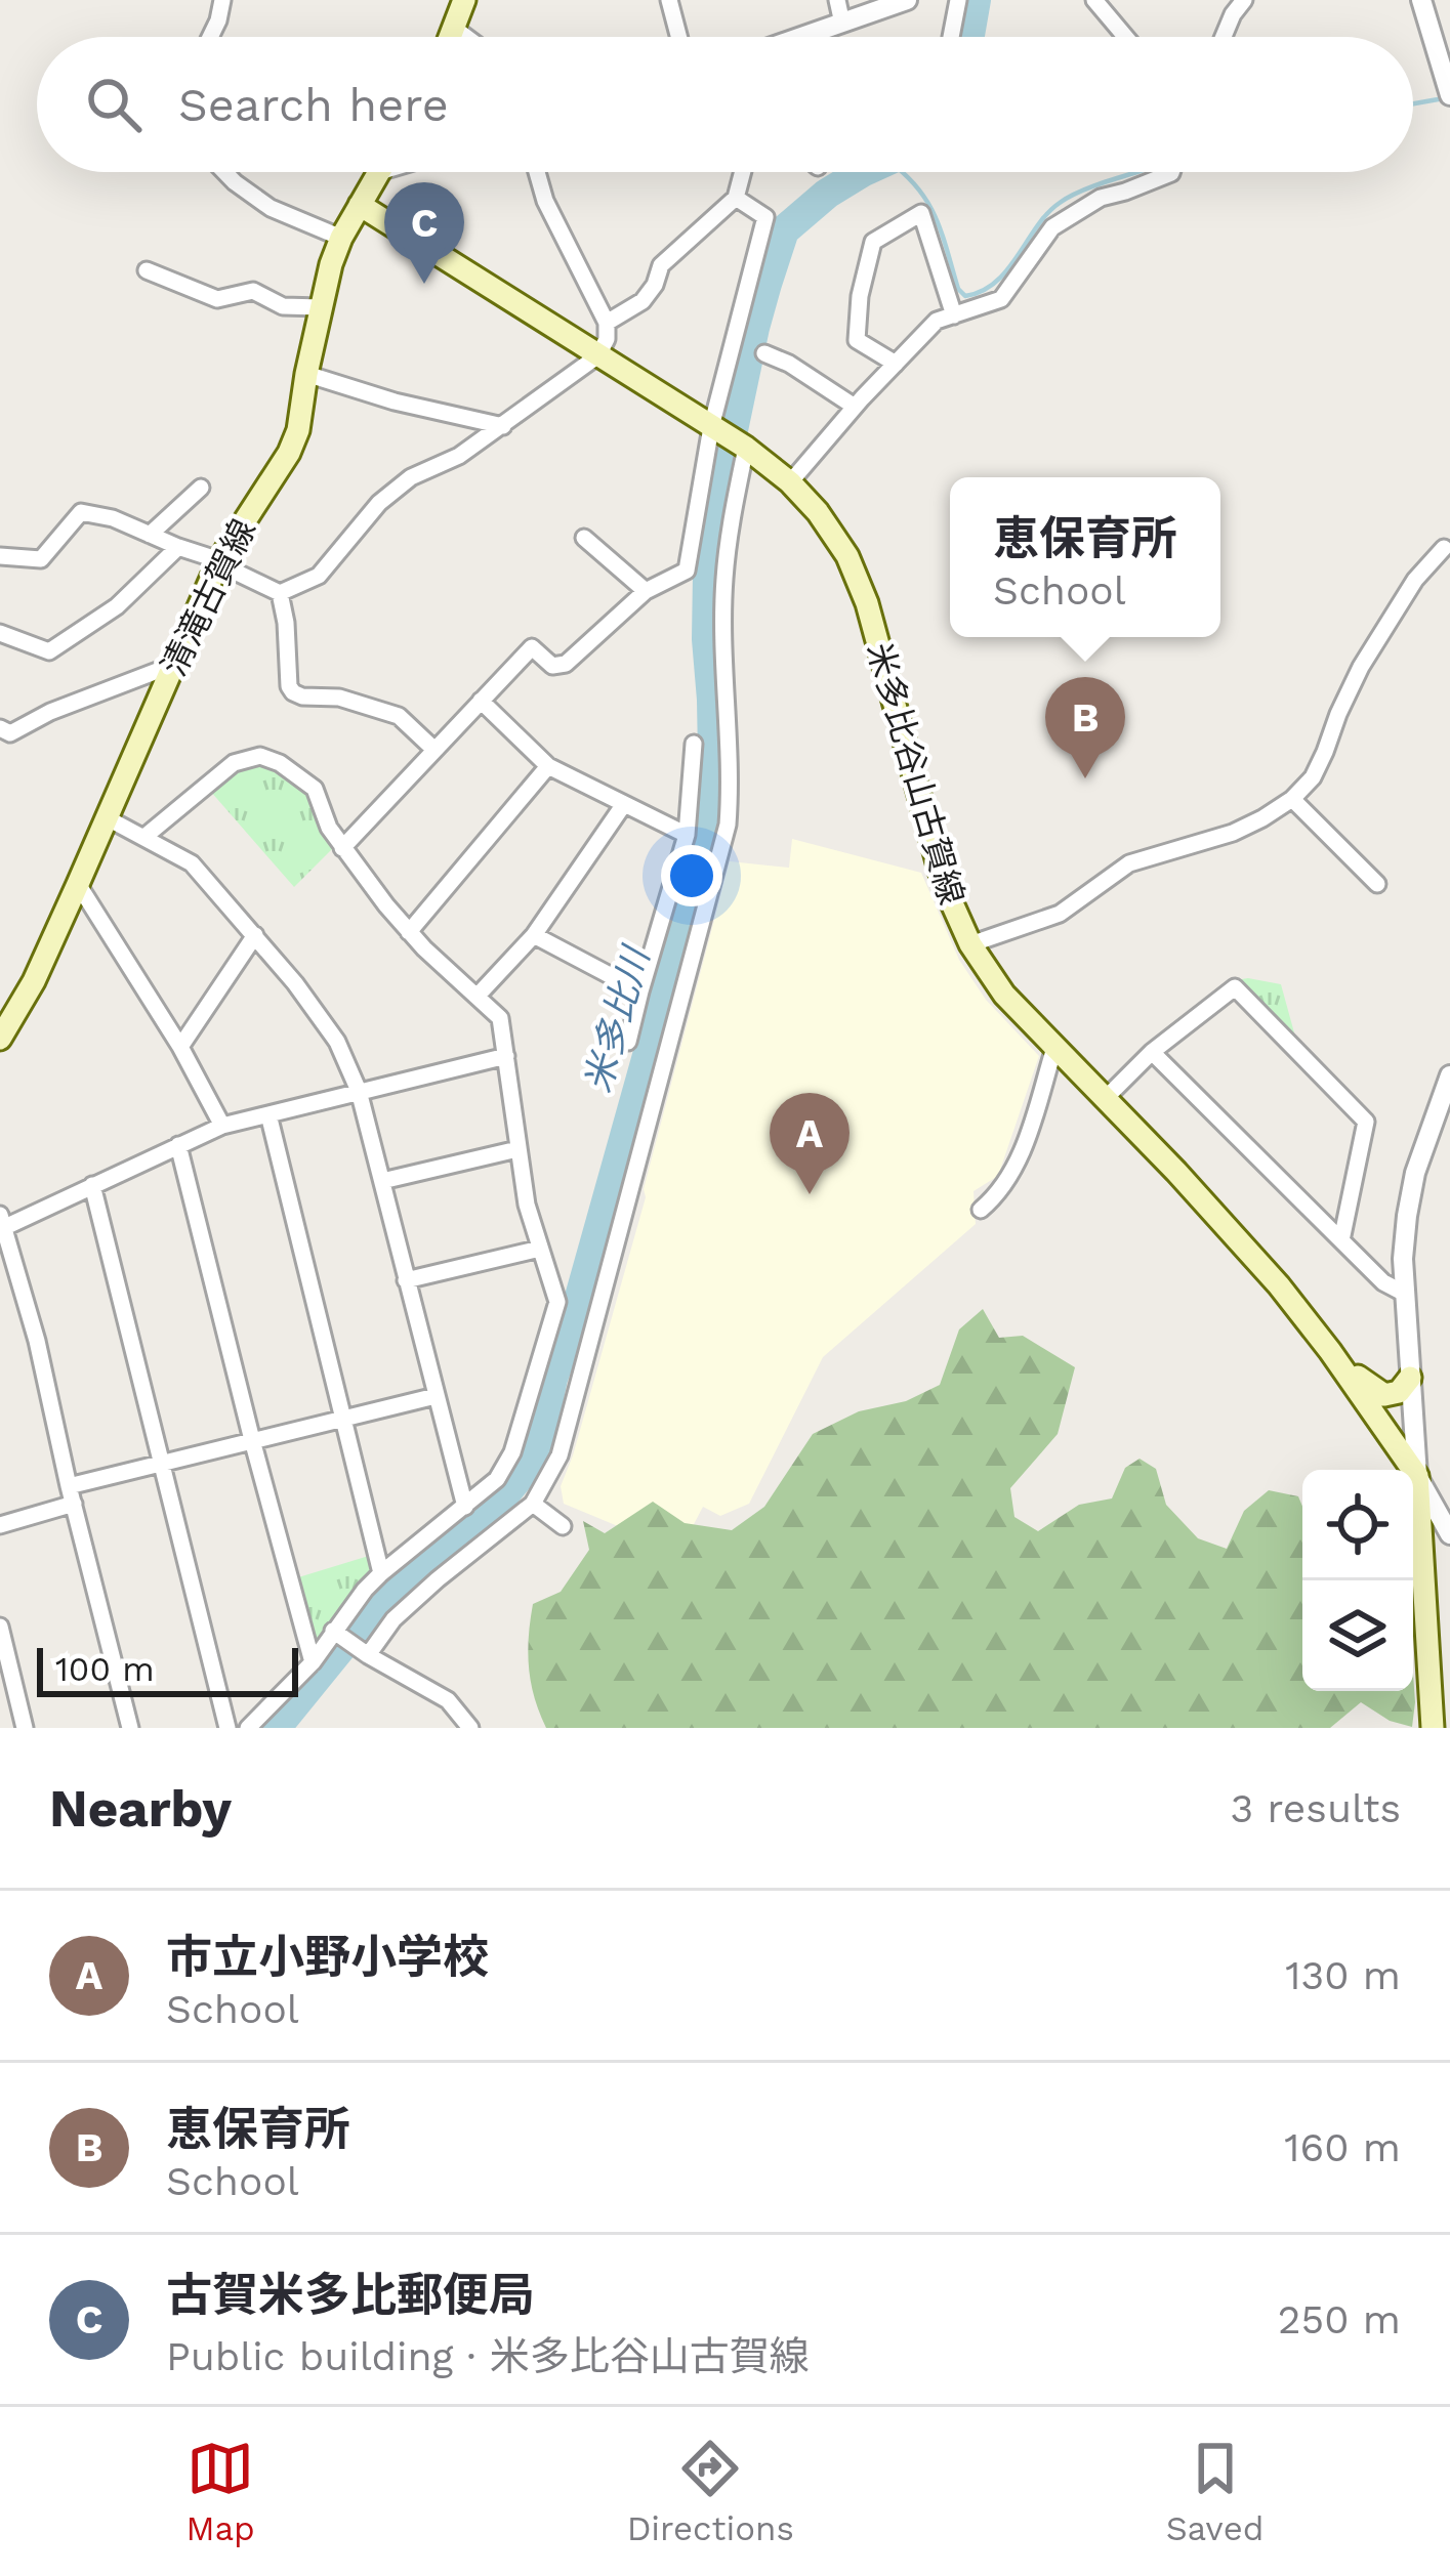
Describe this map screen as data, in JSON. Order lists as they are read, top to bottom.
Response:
{
  "streets": {
    "main road": ["清滝古賀線", "米多比谷山古賀線"]
  },
  "crossings": [
    ["清滝古賀線", "米多比谷山古賀線"]
  ],
  "water": ["米多比川"],
  "scale_bar": "100 m",
  "page": {
    "search": "Search here",
    "pins": ["C", "B", "A"],
    "popup": ["恵保育所", "School"],
    "scale": "100 m",
    "heading": ["Nearby", "3 results"],
    "list": [
      {
        "mark": "A",
        "name": "市立小野小学校",
        "note": "School",
        "value": "130 m"
      },
      {
        "mark": "B",
        "name": "恵保育所",
        "note": "School",
        "value": "160 m"
      },
      {
        "mark": "C",
        "name": "古賀米多比郵便局",
        "note": "Public building · 米多比谷山古賀線",
        "value": "250 m"
      }
    ],
    "nav": ["Map", "Directions", "Saved"]
  }
}
